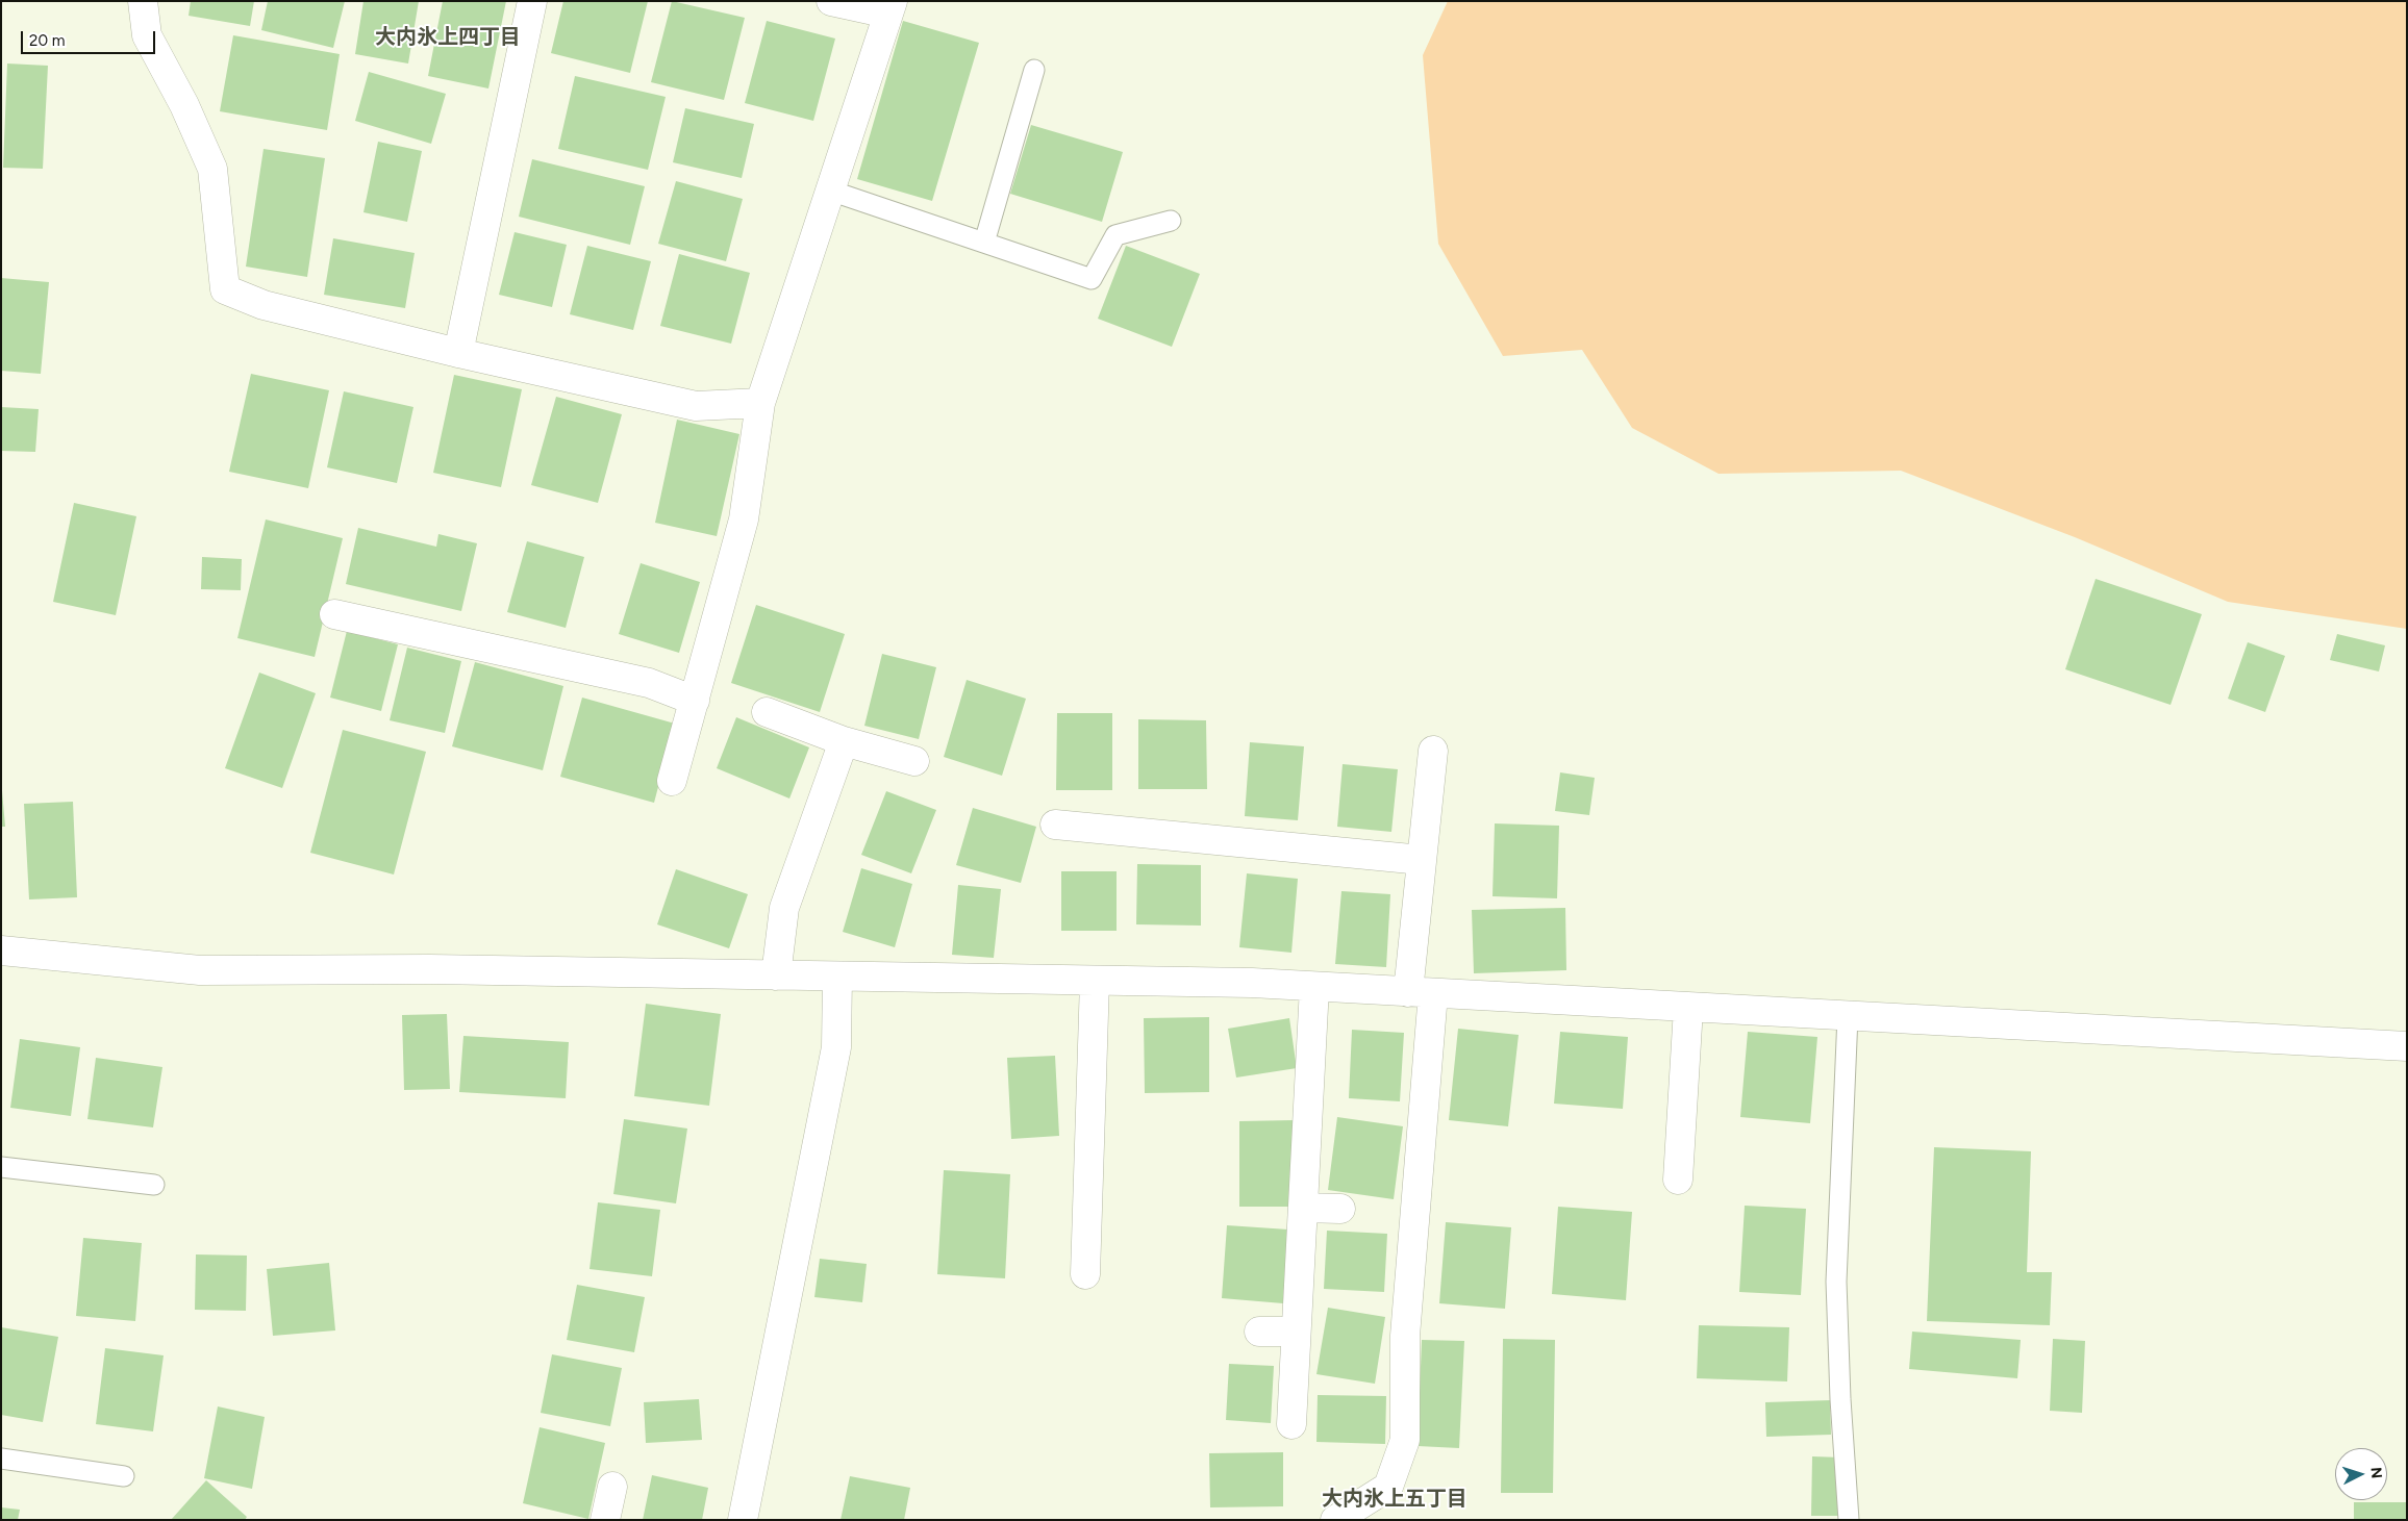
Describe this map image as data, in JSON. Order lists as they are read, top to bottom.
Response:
{
  "districts": ["大内氷上四丁目", "大内氷上五丁目"],
  "scale_bar": "20 m",
  "north": "right"
}
